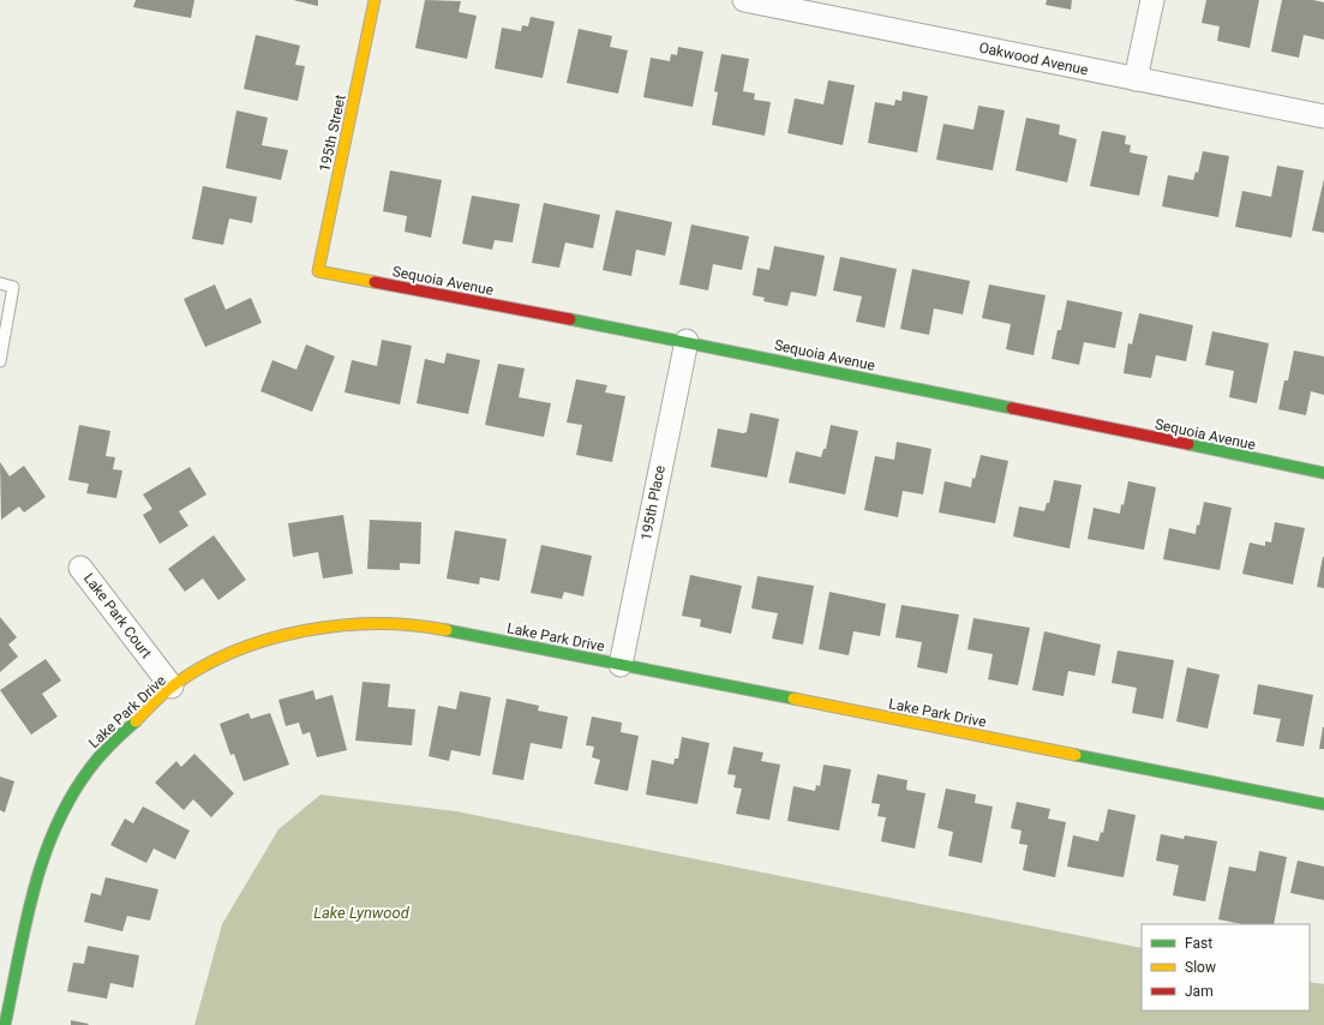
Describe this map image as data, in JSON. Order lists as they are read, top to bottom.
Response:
{
  "streets": {
    "street": [
      "Oakwood Avenue",
      "195th Street",
      "Sequoia Avenue",
      "195th Place",
      "Lake Park Court",
      "Lake Park Drive"
    ]
  },
  "crossings": [
    ["195th Street", "Sequoia Avenue"],
    ["Sequoia Avenue", "195th Place"],
    ["195th Place", "Lake Park Drive"],
    ["Lake Park Court", "Lake Park Drive"]
  ],
  "water": ["Lake Lynwood"],
  "legend": ["Fast", "Slow", "Jam"]
}
